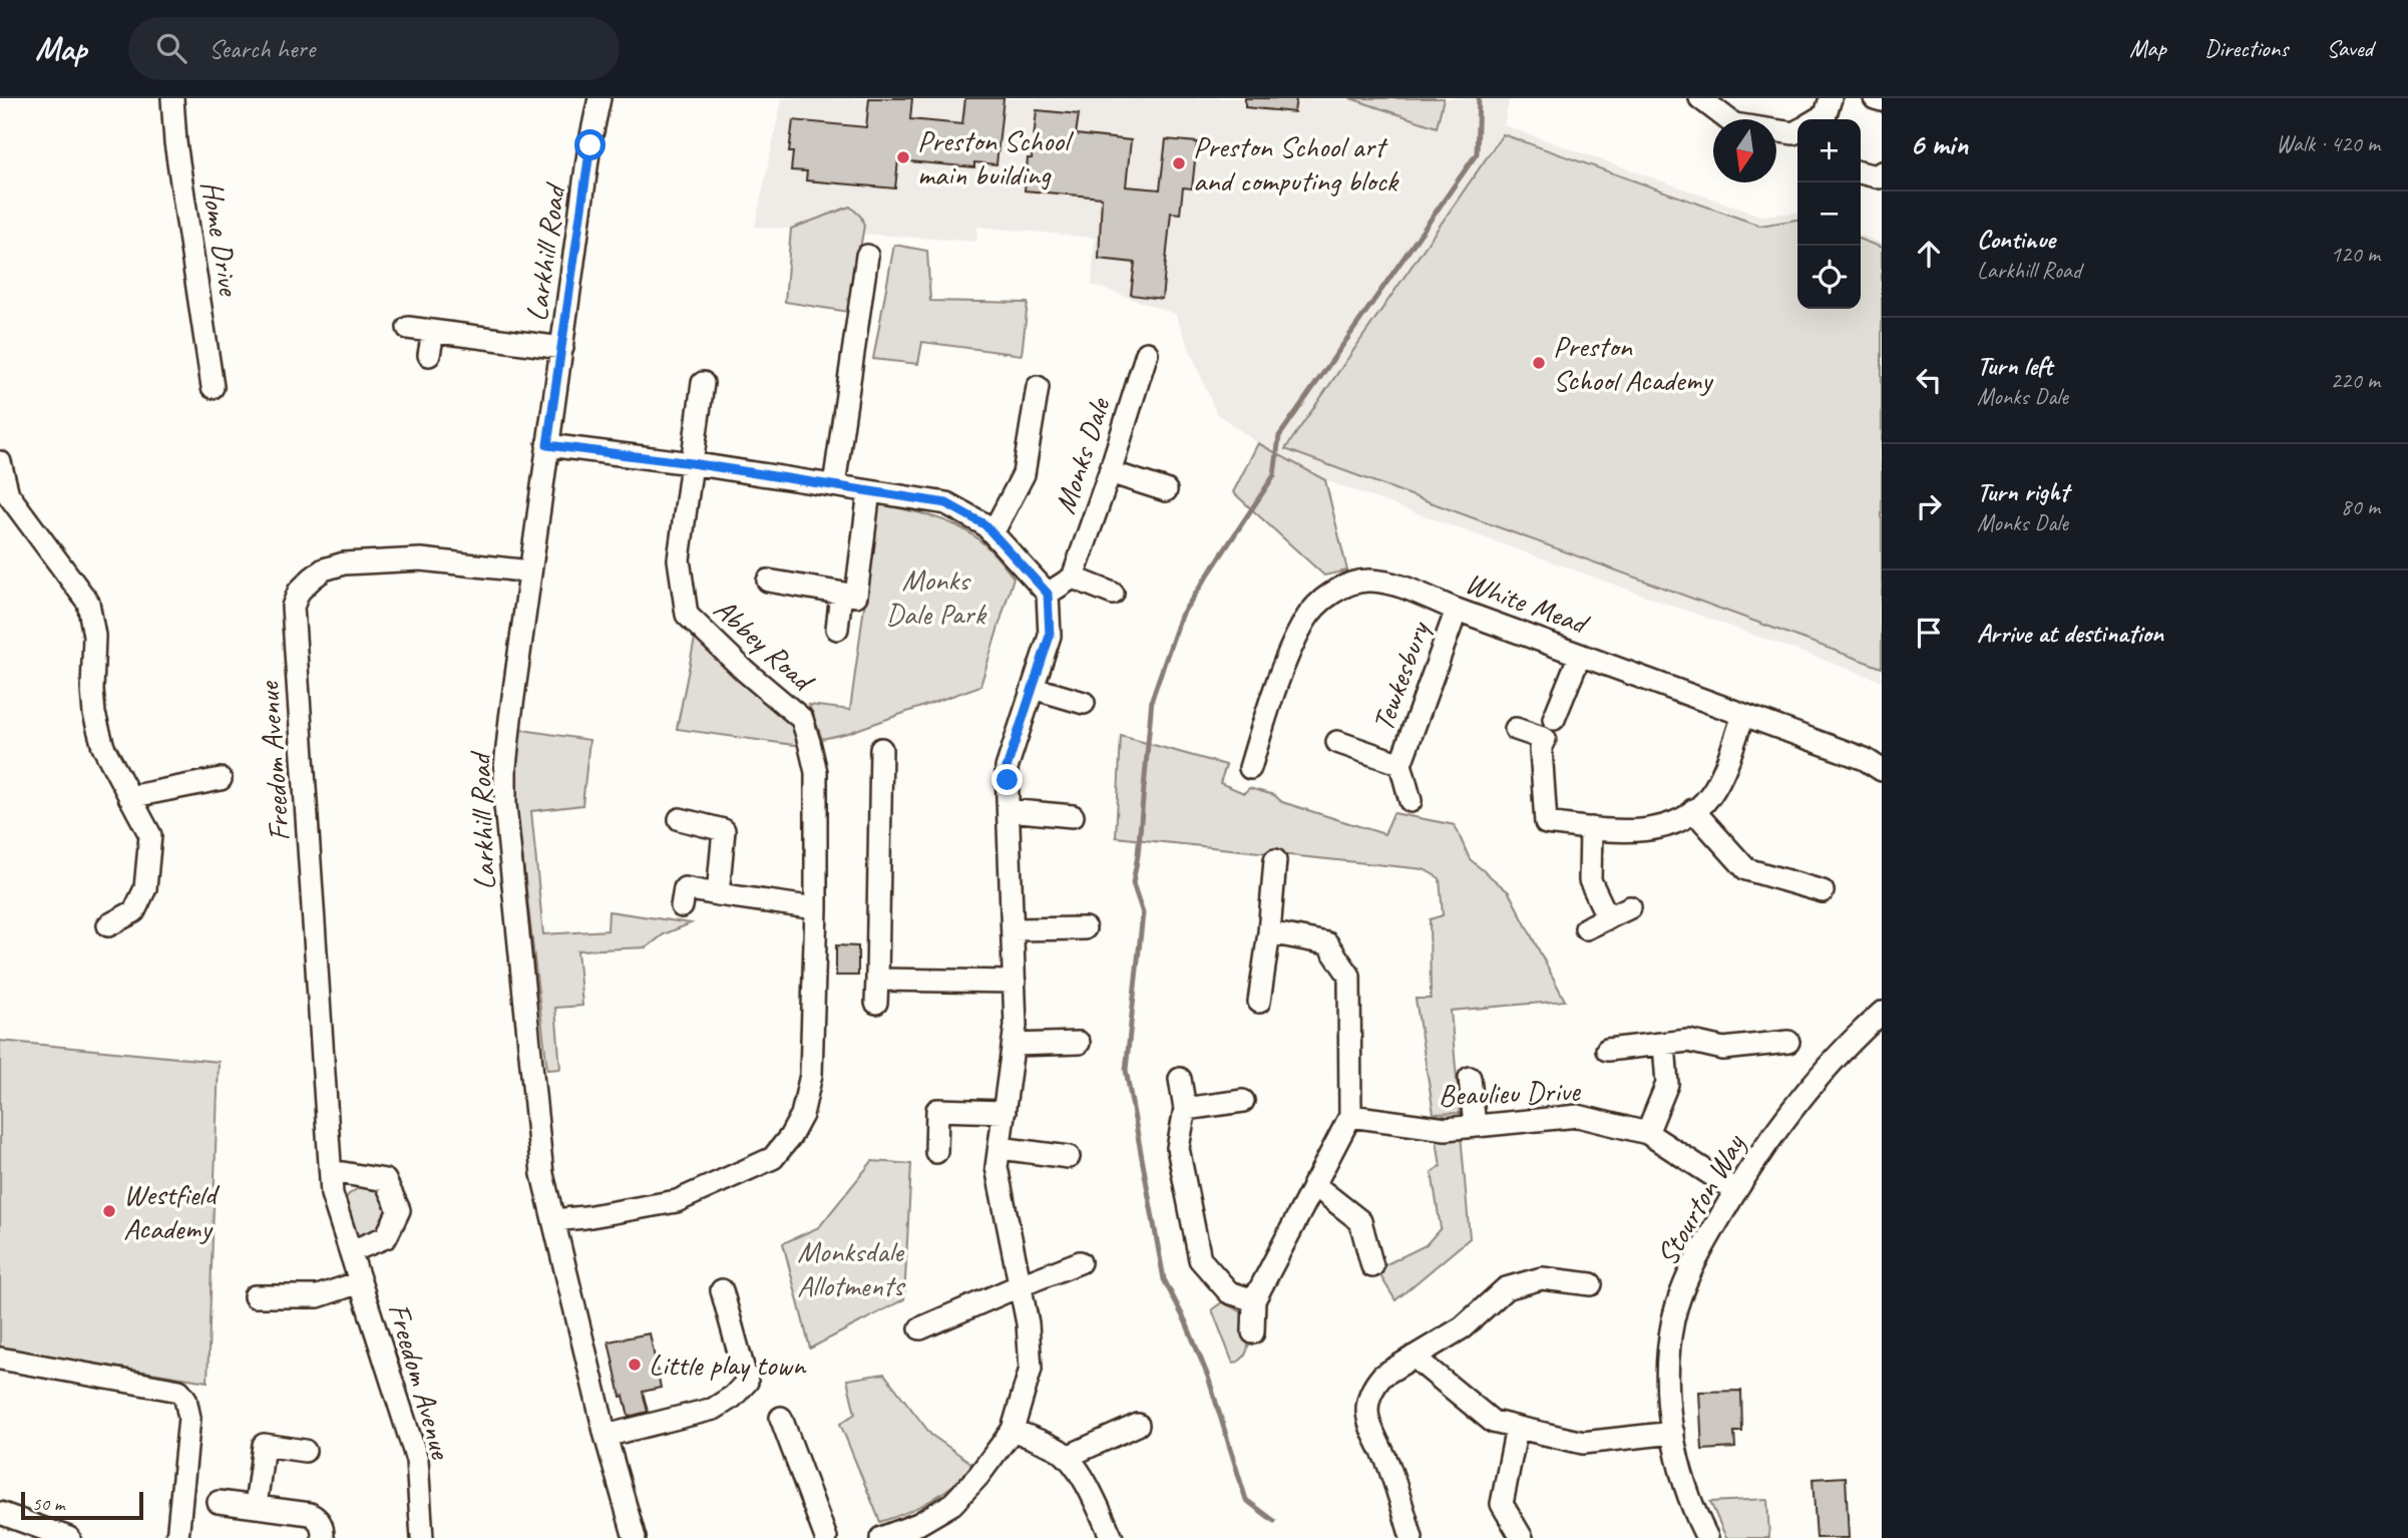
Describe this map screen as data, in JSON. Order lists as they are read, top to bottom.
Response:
{
  "streets": {
    "street": [
      "Home Drive",
      "Larkhill Road",
      "Monks Dale",
      "White Mead",
      "Abbey Road",
      "Tewkesbury",
      "Freedom Avenue",
      "Beaulieu Drive",
      "Stourton Way"
    ]
  },
  "crossings": [
    ["Larkhill Road", "Abbey Road"],
    ["Larkhill Road", "Freedom Avenue"],
    ["White Mead", "Tewkesbury"],
    ["Beaulieu Drive", "Stourton Way"]
  ],
  "parks": ["Monks Dale Park", "Monksdale Allotments"],
  "places": [
    "Preston School main building",
    "Preston School art and computing block",
    "Preston School Academy",
    "Westfield Academy",
    "Little play town"
  ],
  "scale_bar": "50 m",
  "north": "bottom",
  "page": {
    "header": "Map",
    "search": "Search here",
    "nav": ["Map", "Directions", "Saved"],
    "heading": ["6 min", "Walk · 420 m"],
    "map_buttons": ["+", "−"],
    "list": [
      ["Continue", "Larkhill Road", "120 m"],
      ["Turn left", "Monks Dale", "220 m"],
      ["Turn right", "Monks Dale", "80 m"],
      "Arrive at destination"
    ],
    "scale": "50 m"
  }
}
